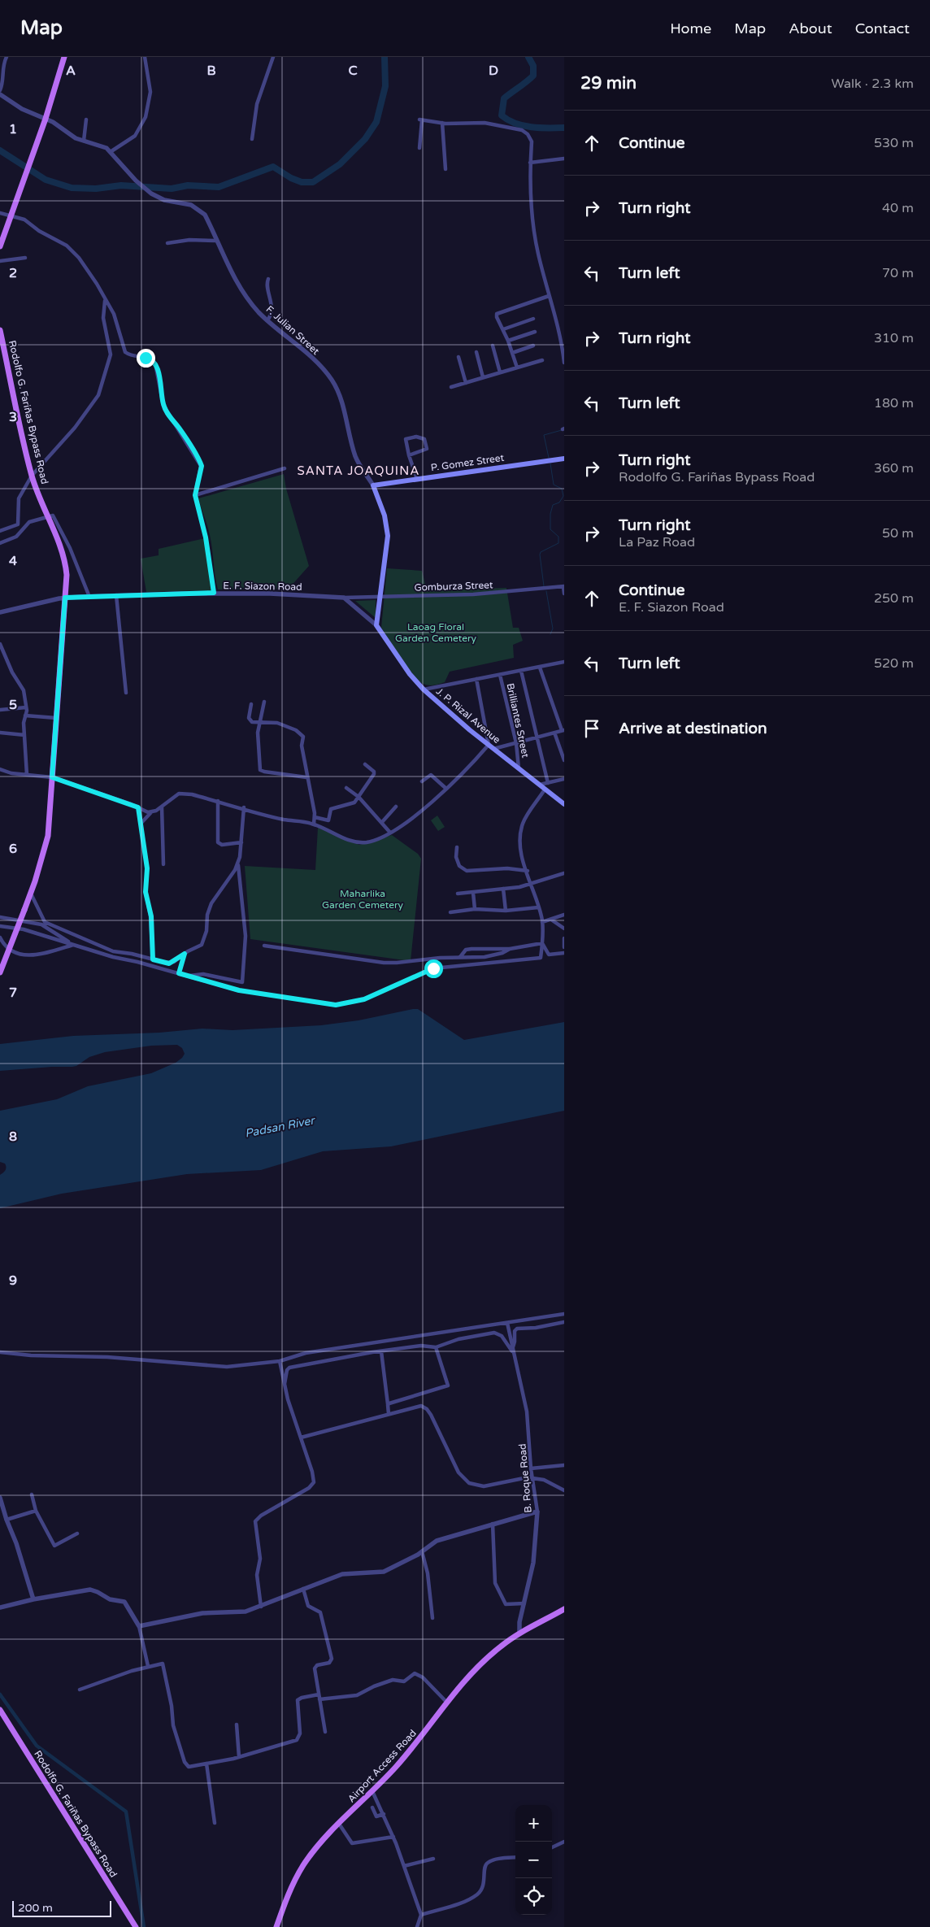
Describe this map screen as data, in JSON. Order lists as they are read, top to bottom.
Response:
{
  "streets": {
    "main road": [
      "F. Julian Street",
      "Rodolfo G. Fariñas Bypass Road",
      "P. Gomez Street",
      "J. P. Rizal Avenue",
      "Airport Access Road"
    ],
    "street": [
      "E. F. Siazon Road",
      "Gomburza Street",
      "Brilliantes Street",
      "B. Roque Road"
    ]
  },
  "crossings": [
    ["F. Julian Street", "P. Gomez Street"],
    ["F. Julian Street", "Gomburza Street"],
    ["F. Julian Street", "J. P. Rizal Avenue"],
    ["Rodolfo G. Fariñas Bypass Road", "E. F. Siazon Road"],
    ["E. F. Siazon Road", "Gomburza Street"],
    ["J. P. Rizal Avenue", "Brilliantes Street"],
    ["B. Roque Road", "Airport Access Road"]
  ],
  "districts": ["SANTA JOAQUINA"],
  "water": ["Padsan River"],
  "parks": ["Laoag Floral Garden Cemetery", "Maharlika Garden Cemetery"],
  "scale_bar": "200 m",
  "page": {
    "header": "Map",
    "nav": [
      "Home",
      "Map",
      "About",
      "Contact"
    ],
    "heading": ["29 min", "Walk · 2.3 km"],
    "list": [
      ["Continue", "530 m"],
      ["Turn right", "40 m"],
      ["Turn left", "70 m"],
      ["Turn right", "310 m"],
      ["Turn left", "180 m"],
      ["Turn right", "Rodolfo G. Fariñas Bypass Road", "360 m"],
      ["Turn right", "La Paz Road", "50 m"],
      ["Continue", "E. F. Siazon Road", "250 m"],
      ["Turn left", "520 m"],
      "Arrive at destination"
    ],
    "map_buttons": ["+", "−"],
    "scale": "200 m"
  },
  "grid": {
    "columns": [
      "A",
      "B",
      "C",
      "D"
    ],
    "rows": [
      "1",
      "2",
      "3",
      "4",
      "5",
      "6",
      "7",
      "8",
      "9"
    ]
  }
}
